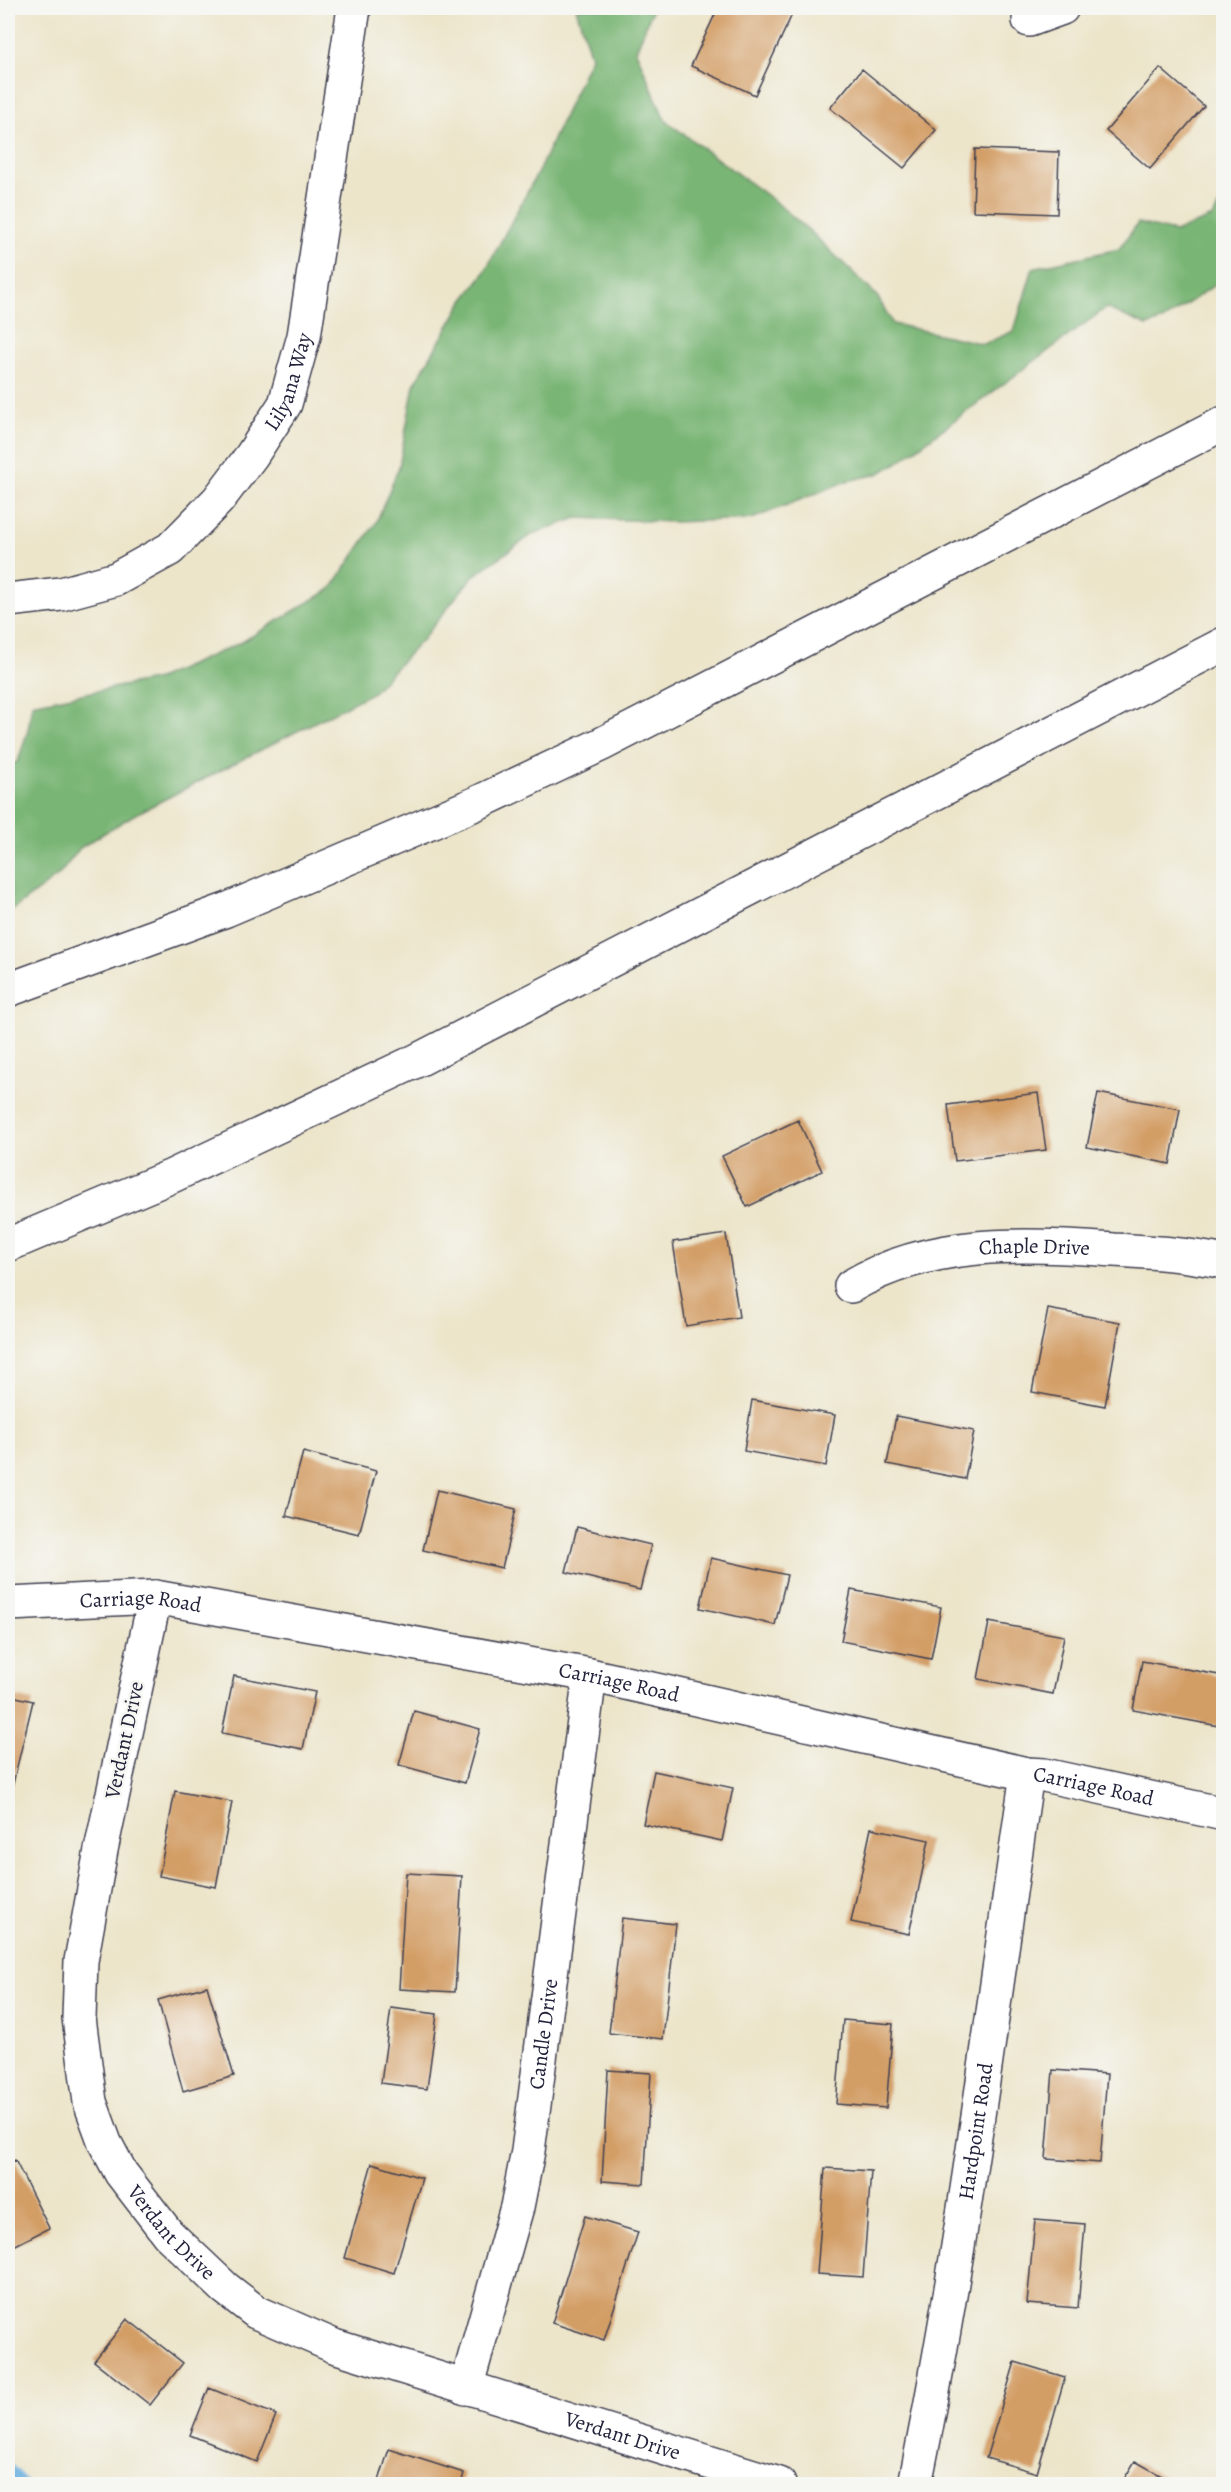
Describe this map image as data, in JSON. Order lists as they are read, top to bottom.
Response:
{
  "streets": {
    "main road": [
      "Lilyana Way",
      "Chaple Drive",
      "Carriage Road",
      "Verdant Drive",
      "Candle Drive",
      "Hardpoint Road"
    ]
  },
  "crossings": [
    ["Carriage Road", "Verdant Drive"],
    ["Carriage Road", "Candle Drive"],
    ["Carriage Road", "Hardpoint Road"],
    ["Verdant Drive", "Candle Drive"]
  ]
}
